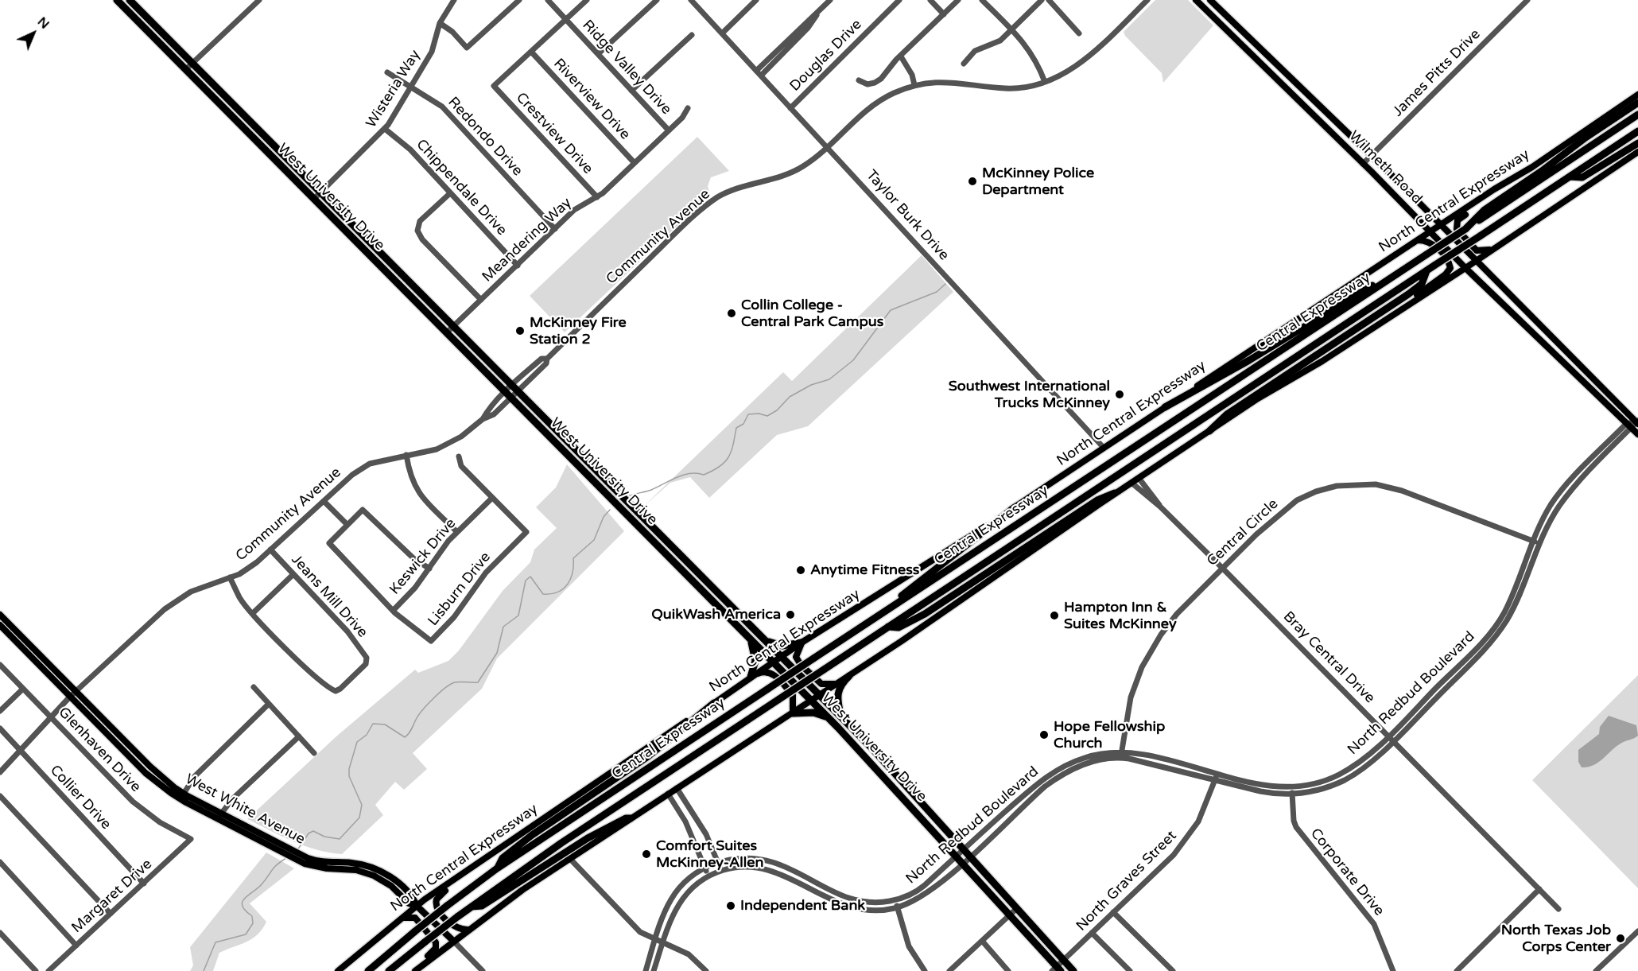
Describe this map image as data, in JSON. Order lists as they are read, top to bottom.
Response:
{
  "streets": {
    "highway": ["West University Drive", "Central Expressway"],
    "main road": ["Wilmeth Road", "North Central Expressway", "West White Avenue"],
    "street": [
      "Douglas Drive",
      "Ridge Valley Drive",
      "James Pitts Drive",
      "Wisteria Way",
      "Riverview Drive",
      "Crestview Drive",
      "Redondo Drive",
      "Chippendale Drive",
      "Taylor Burk Drive",
      "Community Avenue",
      "Meandering Way",
      "Central Circle",
      "Keswick Drive",
      "Lisburn Drive",
      "Jeans Mill Drive",
      "Bray Central Drive",
      "North Redbud Boulevard",
      "Glenhaven Drive",
      "Collier Drive",
      "Corporate Drive",
      "North Graves Street",
      "Margaret Drive"
    ]
  },
  "crossings": [
    ["Douglas Drive", "Taylor Burk Drive"],
    ["Ridge Valley Drive", "Meandering Way"],
    ["James Pitts Drive", "Wilmeth Road"],
    ["Wisteria Way", "Redondo Drive"],
    ["Wisteria Way", "Chippendale Drive"],
    ["Wisteria Way", "West University Drive"],
    ["Riverview Drive", "Crestview Drive"],
    ["Riverview Drive", "Meandering Way"],
    ["Crestview Drive", "Meandering Way"],
    ["Redondo Drive", "Meandering Way"],
    ["Wilmeth Road", "North Central Expressway"],
    ["Wilmeth Road", "North Redbud Boulevard"],
    ["Chippendale Drive", "Meandering Way"],
    ["West University Drive", "North Central Expressway"],
    ["West University Drive", "Community Avenue"],
    ["West University Drive", "Meandering Way"],
    ["West University Drive", "North Redbud Boulevard"],
    ["West University Drive", "North Graves Street"],
    ["North Central Expressway", "Taylor Burk Drive"],
    ["North Central Expressway", "West White Avenue"],
    ["Taylor Burk Drive", "Community Avenue"],
    ["Community Avenue", "Jeans Mill Drive"],
    ["Community Avenue", "Glenhaven Drive"],
    ["Community Avenue", "Collier Drive"],
    ["Community Avenue", "West White Avenue"],
    ["Central Circle", "Bray Central Drive"],
    ["Central Circle", "North Redbud Boulevard"],
    ["Keswick Drive", "Lisburn Drive"],
    ["Bray Central Drive", "North Redbud Boulevard"],
    ["North Redbud Boulevard", "Corporate Drive"],
    ["North Redbud Boulevard", "North Graves Street"],
    ["Glenhaven Drive", "Margaret Drive"],
    ["Collier Drive", "Margaret Drive"]
  ],
  "places": [
    "McKinney Police Department",
    "Collin College - Central Park Campus",
    "McKinney Fire Station 2",
    "Southwest International Trucks McKinney",
    "Anytime Fitness",
    "QuikWash America",
    "Hampton Inn & Suites McKinney",
    "Hope Fellowship Church",
    "Comfort Suites McKinney-Allen",
    "Independent Bank",
    "North Texas Job Corps Center"
  ],
  "north": "top right"
}
